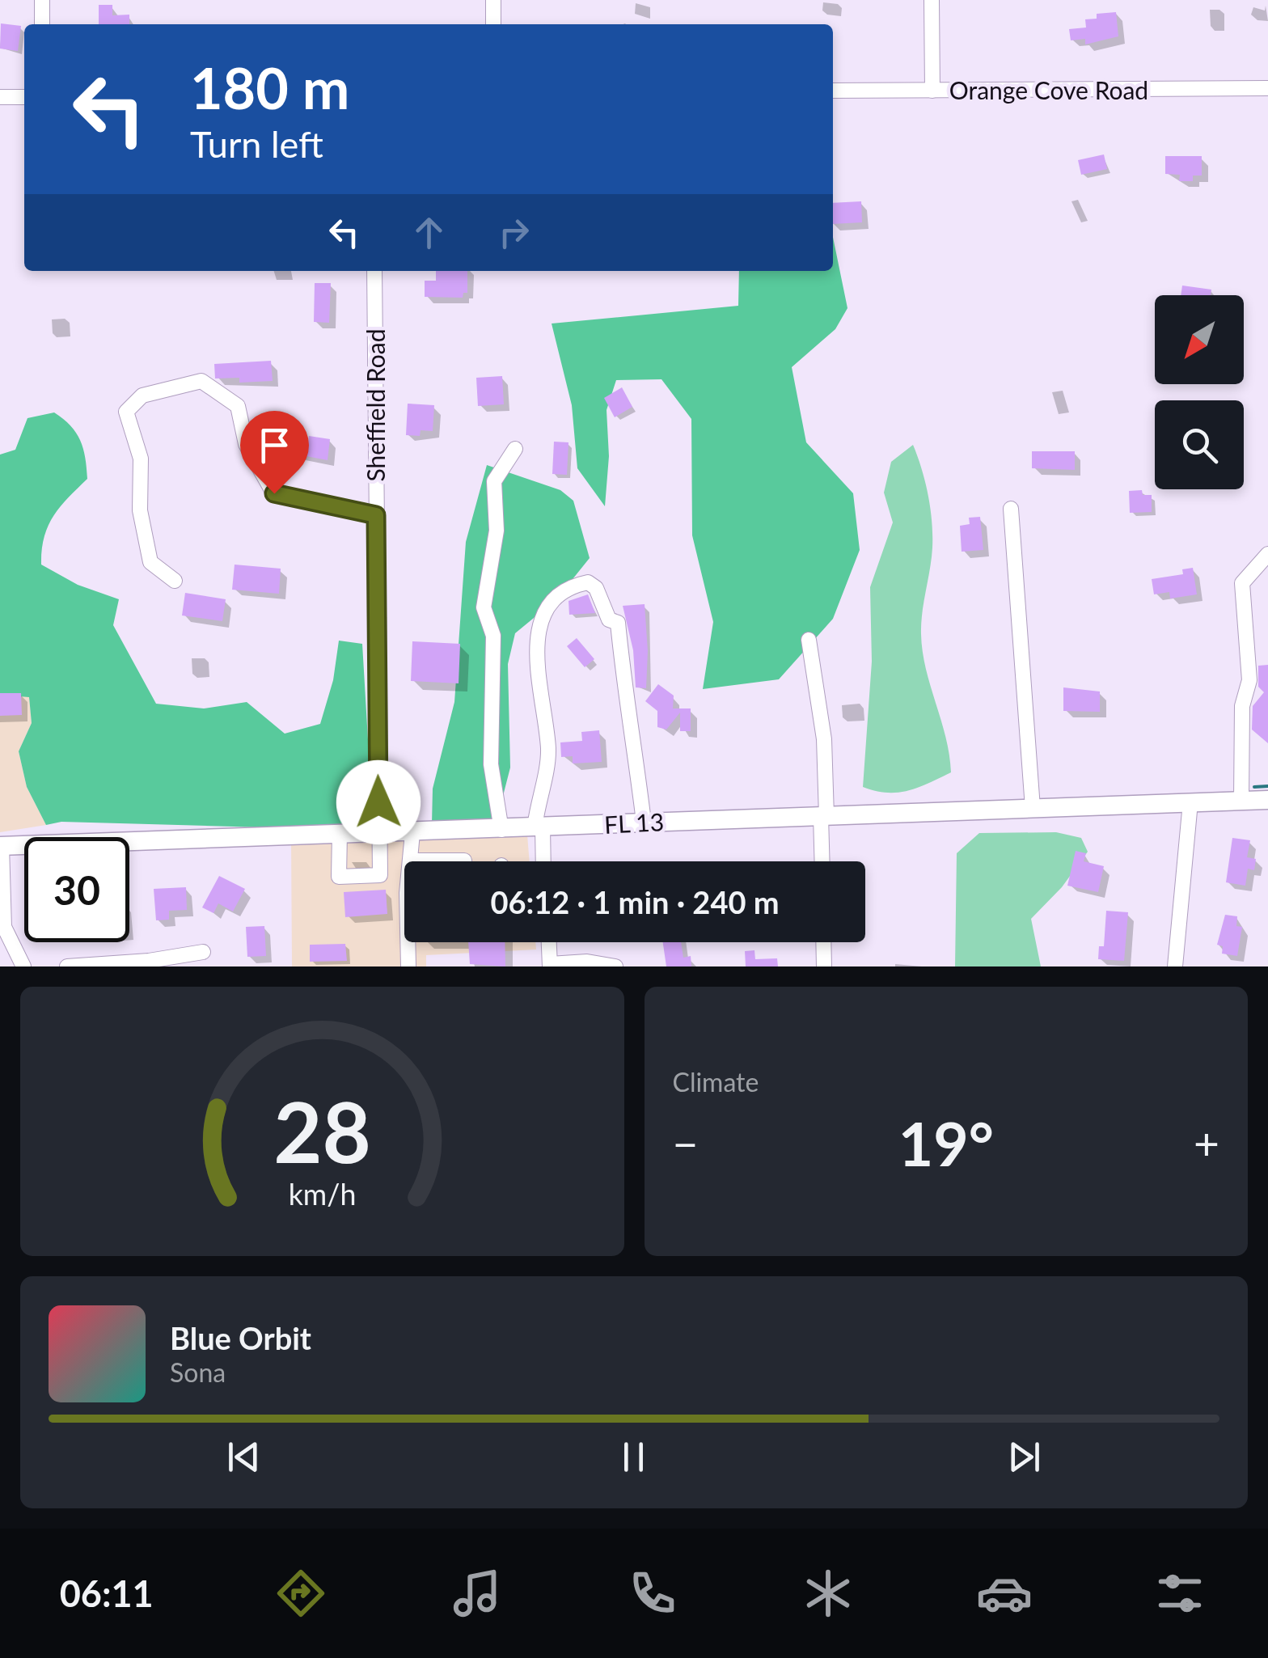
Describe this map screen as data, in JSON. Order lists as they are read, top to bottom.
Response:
{
  "streets": {
    "main road": ["FL 13"],
    "street": ["Orange Cove Road", "Sheffield Road"]
  },
  "crossings": [
    ["Sheffield Road", "FL 13"]
  ],
  "north": "bottom left",
  "page": {
    "turn": ["180 m", "Turn left"],
    "limit": "30",
    "trip": "06:12 · 1 min · 240 m",
    "tile": "Climate",
    "heat": ["−", "19°", "+"],
    "song": ["Blue Orbit", "Sona"],
    "tabs": "06:11",
    "gauge": ["28", "km/h"]
  }
}
